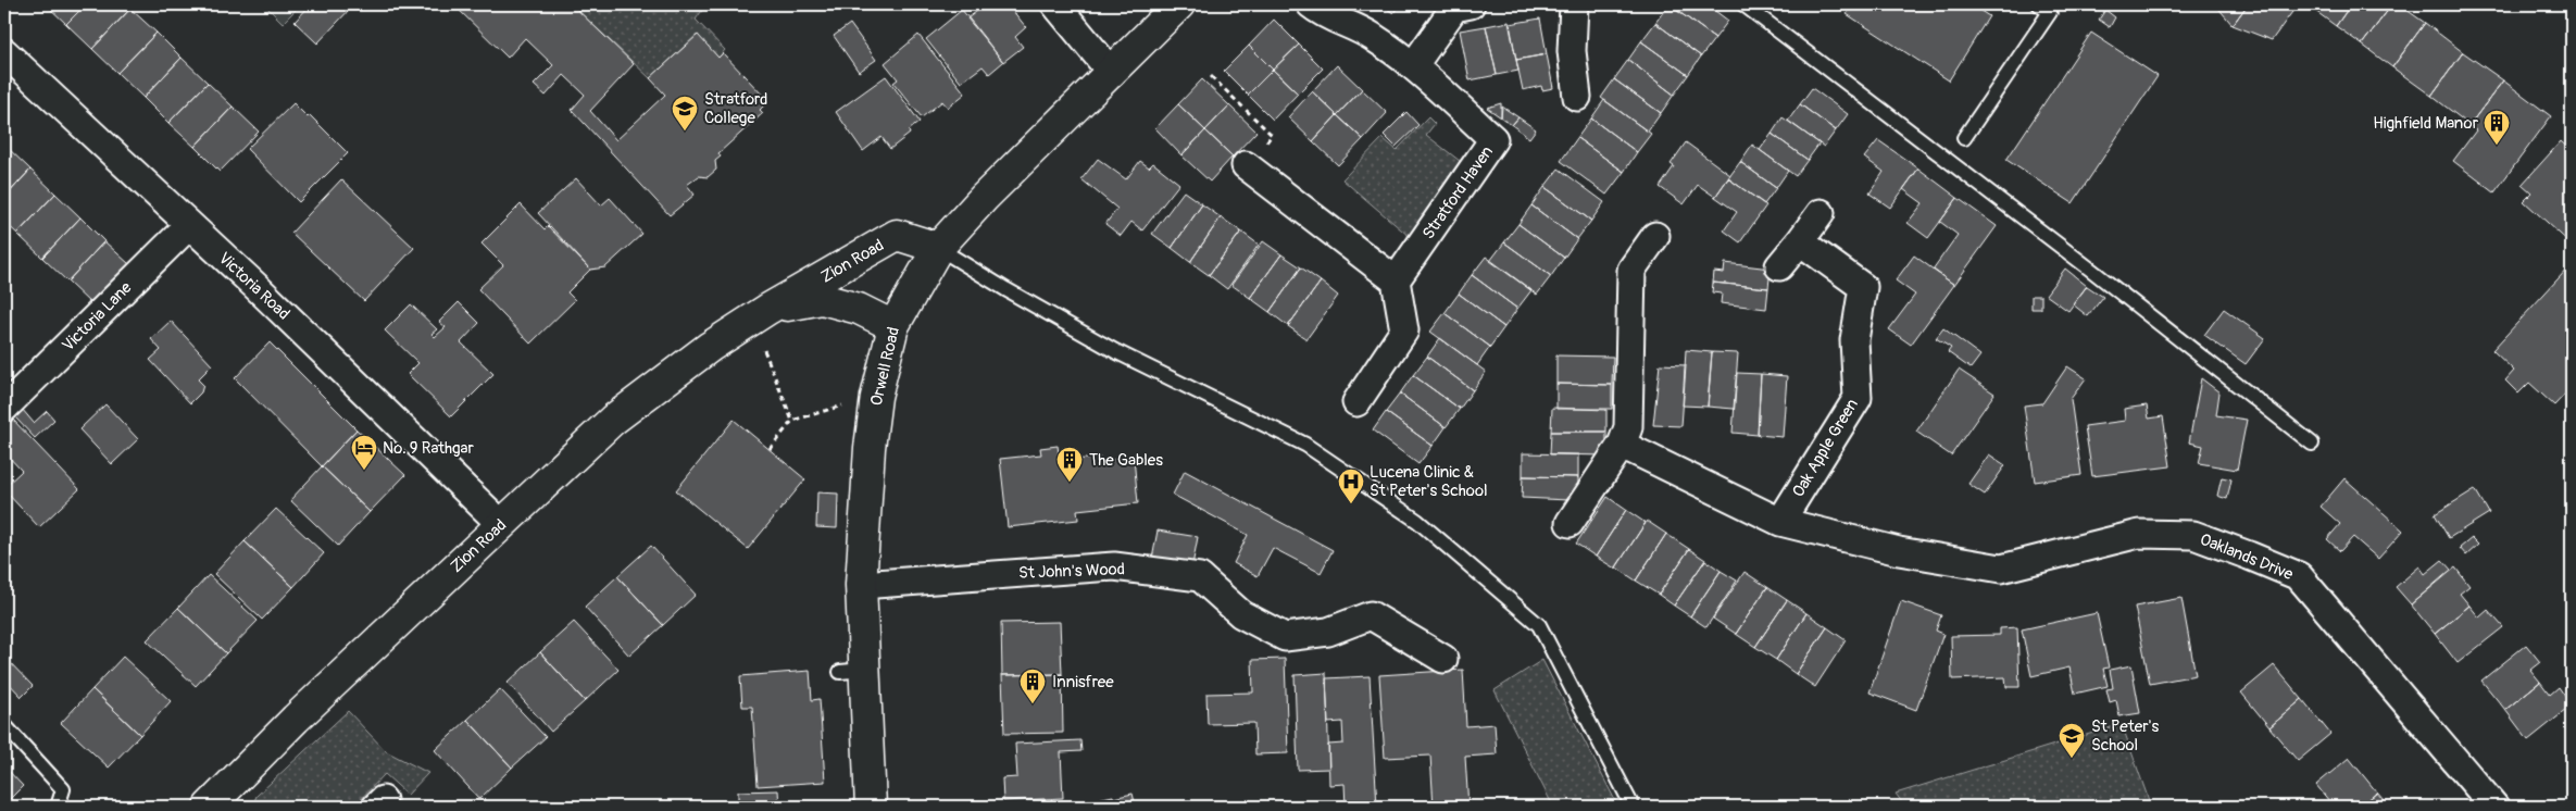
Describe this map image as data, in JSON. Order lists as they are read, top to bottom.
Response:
{
  "streets": {
    "street": [
      "Stratford Haven",
      "Zion Road",
      "Victoria Road",
      "Victoria Lane",
      "Orwell Road",
      "Oak Apple Green",
      "Oaklands Drive",
      "St John's Wood"
    ]
  },
  "crossings": [
    ["Zion Road", "Victoria Road"],
    ["Zion Road", "Orwell Road"],
    ["Victoria Road", "Victoria Lane"],
    ["Orwell Road", "St John's Wood"],
    ["Oak Apple Green", "Oaklands Drive"]
  ],
  "places": {
    "school or university": ["Stratford College", "St Peter's School"],
    "building": ["Highfield Manor", "The Gables", "Innisfree"],
    "hotel": ["No. 9 Rathgar"],
    "hospital": ["Lucena Clinic & St Peter's School"]
  }
}
